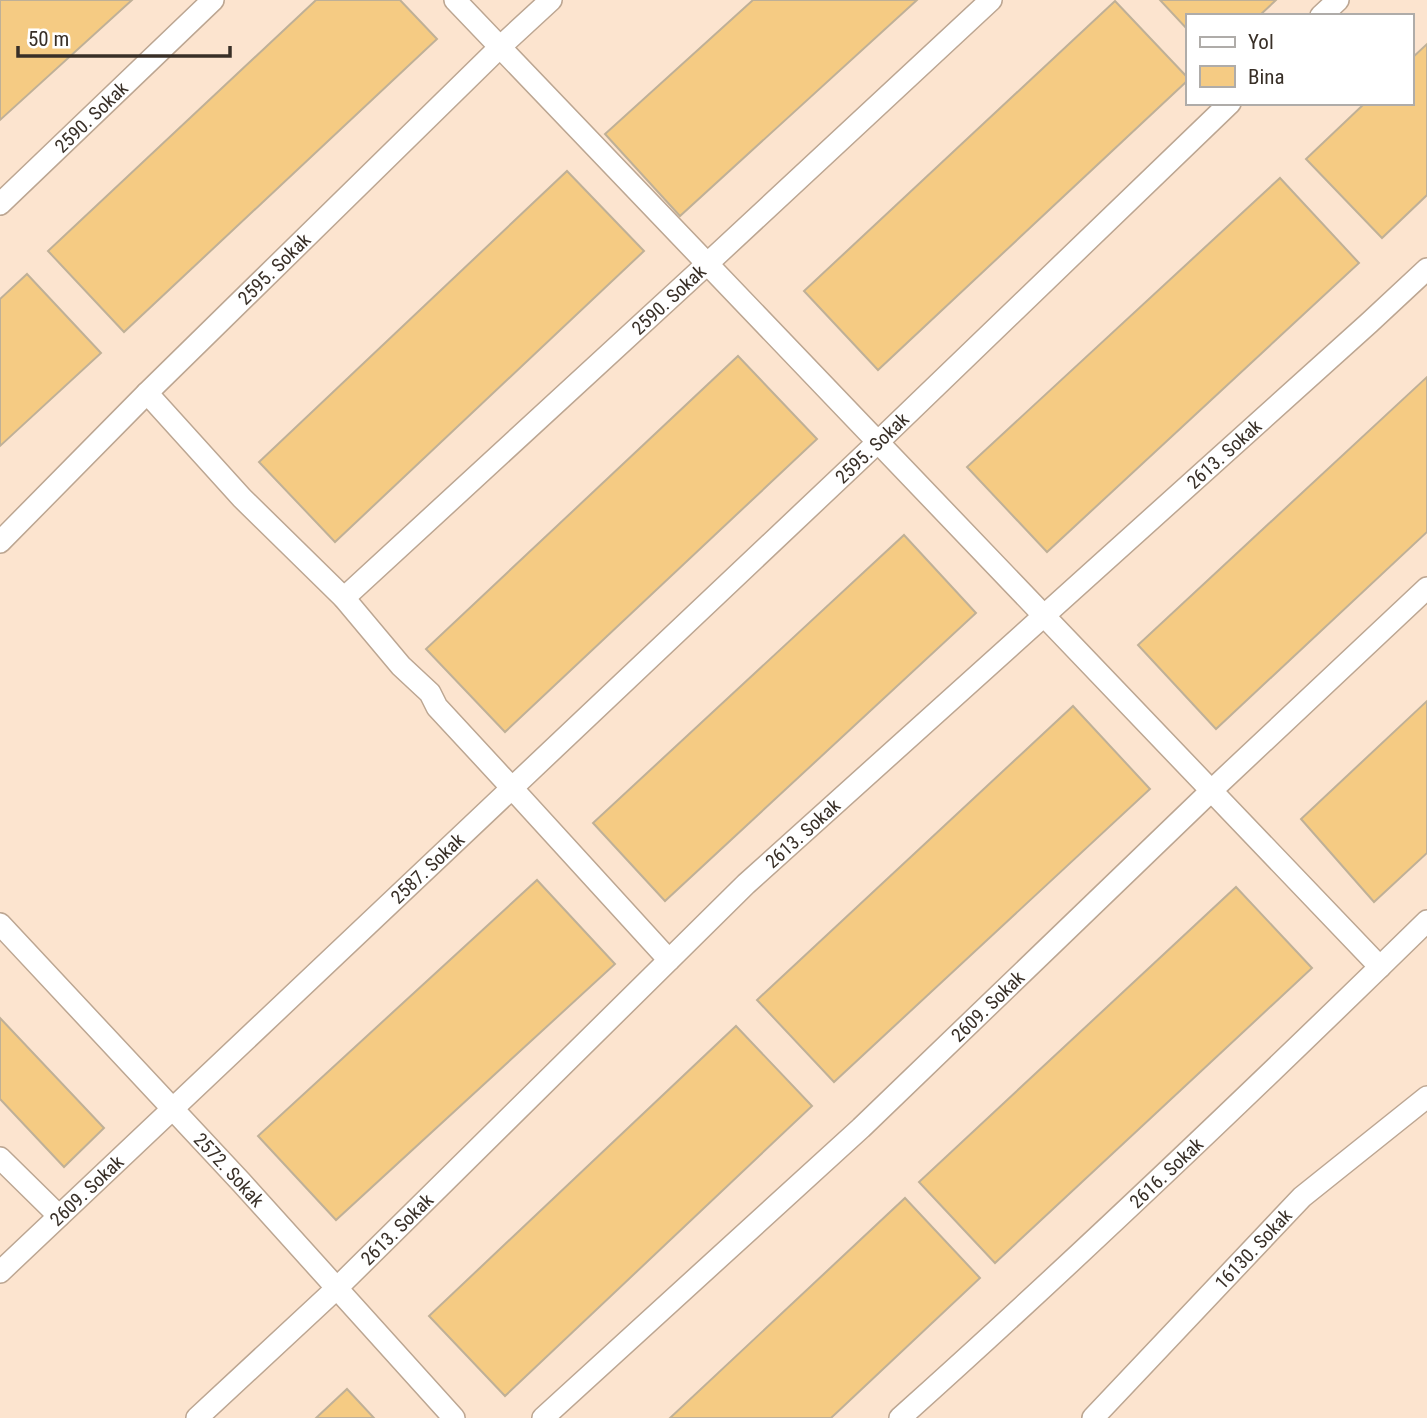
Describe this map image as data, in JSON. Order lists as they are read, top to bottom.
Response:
{
  "streets": {
    "street": [
      "2590. Sokak",
      "2595. Sokak",
      "2613. Sokak",
      "2587. Sokak",
      "2609. Sokak",
      "2572. Sokak",
      "2616. Sokak",
      "16130. Sokak"
    ]
  },
  "crossings": [
    ["2595. Sokak", "2587. Sokak"],
    ["2613. Sokak", "2572. Sokak"],
    ["2587. Sokak", "2609. Sokak"],
    ["2587. Sokak", "2572. Sokak"],
    ["2609. Sokak", "2572. Sokak"]
  ],
  "legend": ["Yol", "Bina"],
  "scale_bar": "50 m"
}
